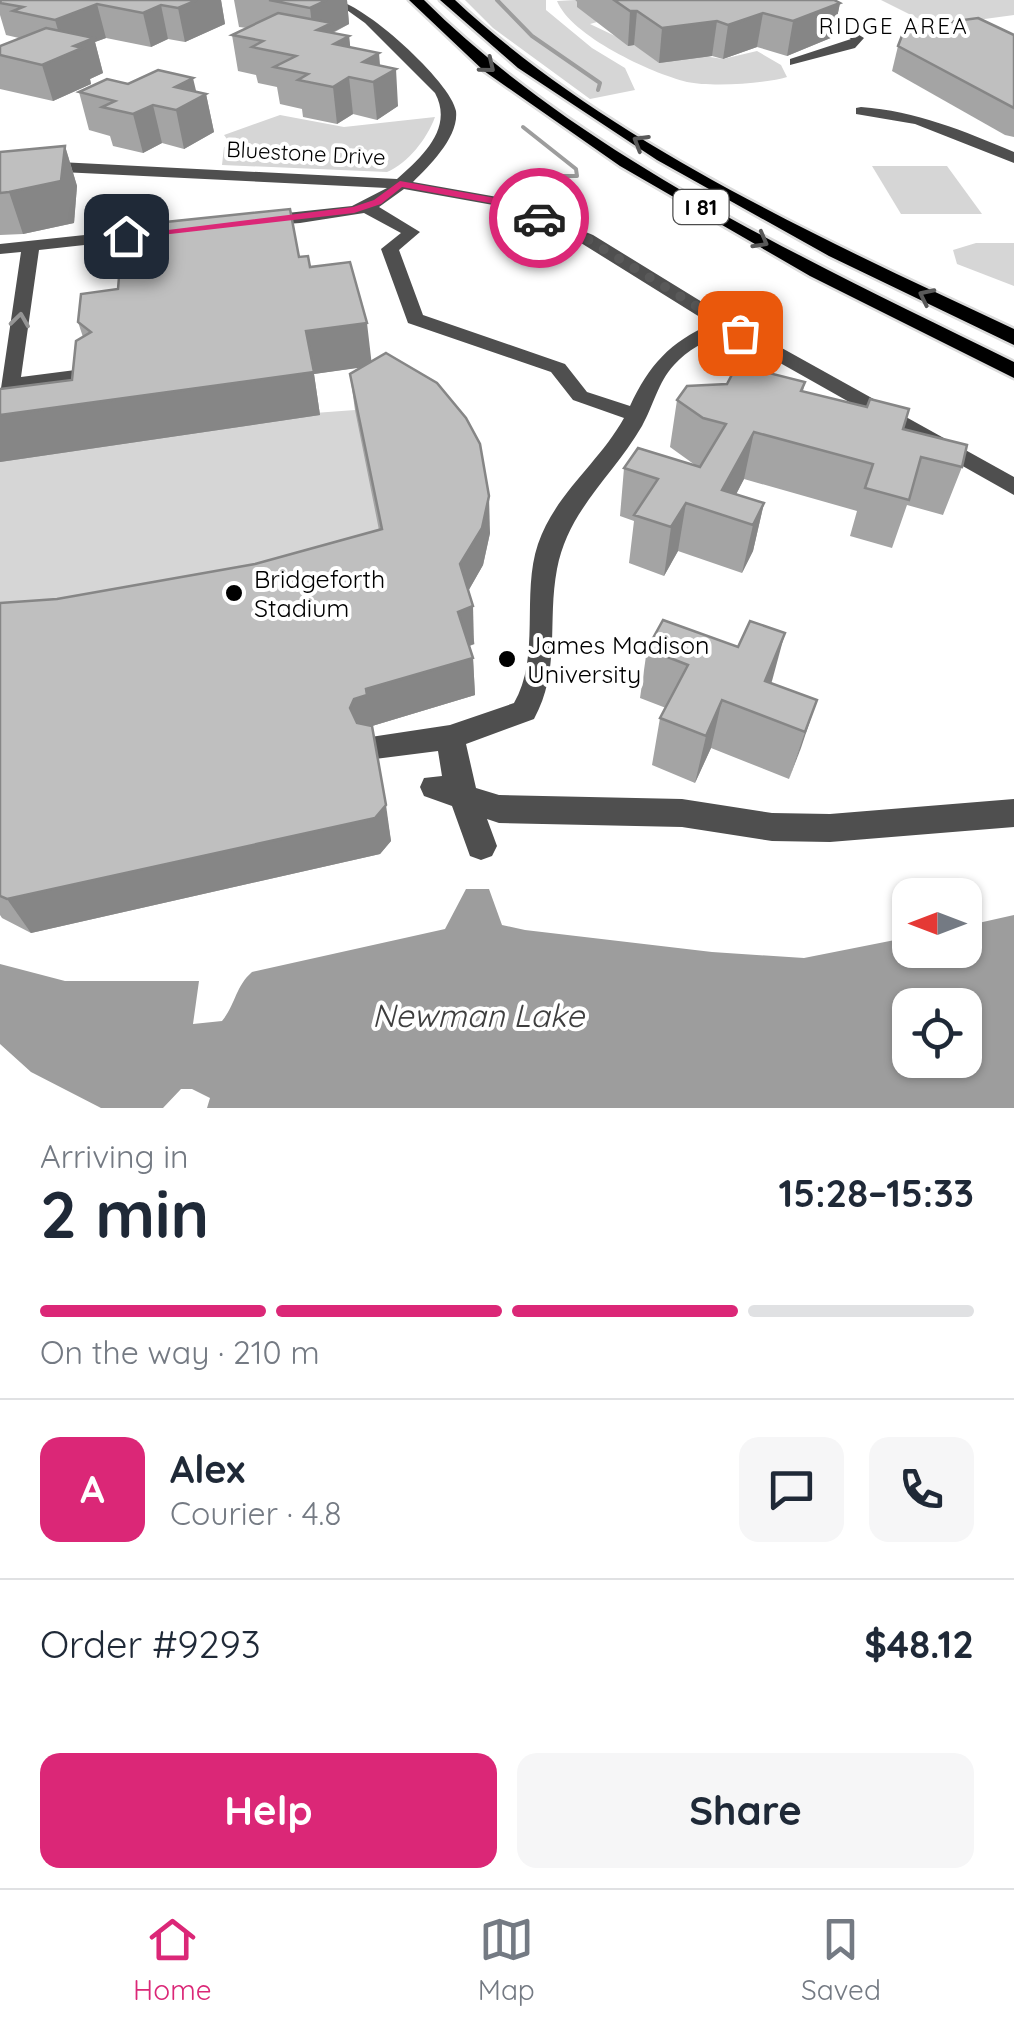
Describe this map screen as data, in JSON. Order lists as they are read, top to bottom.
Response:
{
  "streets": {
    "highway": ["I 81"],
    "street": ["Bluestone Drive"]
  },
  "districts": ["RIDGE AREA"],
  "water": ["Newman Lake"],
  "places": ["Bridgeforth Stadium", "James Madison University"],
  "north": "left",
  "page": {
    "heading": ["2 min", "Arriving in", "15:28–15:33"],
    "panel": [
      "Alex",
      "Courier · 4.8",
      "Order #9293",
      "$48.12"
    ],
    "bar": "On the way · 210 m",
    "round": "A",
    "buttons": ["Help", "Share"],
    "tabs": ["Home", "Map", "Saved"]
  }
}
